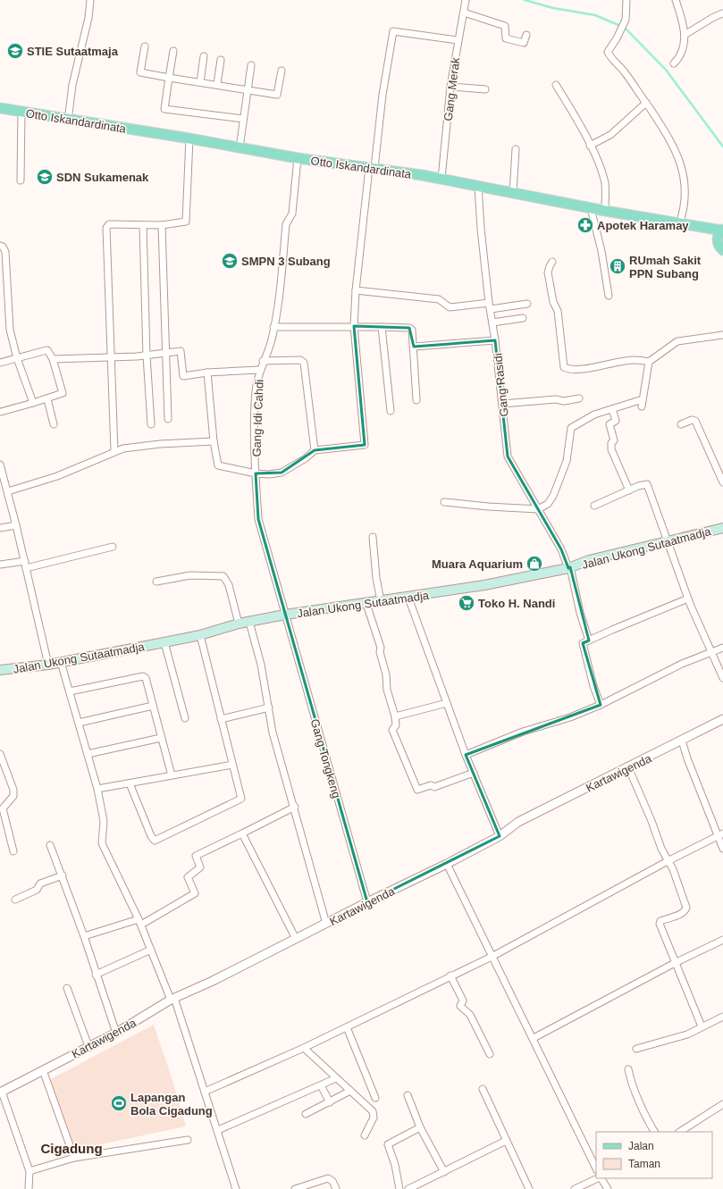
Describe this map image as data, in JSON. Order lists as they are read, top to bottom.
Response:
{
  "streets": {
    "main road": ["Otto Iskandardinata", "Jalan Ukong Sutaatmadja"],
    "street": [
      "Gang Merak",
      "Gang Rasidi",
      "Gang Idi Cahdi",
      "Gang Tongkeng",
      "Kartawigenda"
    ]
  },
  "crossings": [
    ["Gang Merak", "Otto Iskandardinata"],
    ["Otto Iskandardinata", "Gang Rasidi"],
    ["Otto Iskandardinata", "Gang Idi Cahdi"],
    ["Gang Rasidi", "Jalan Ukong Sutaatmadja"],
    ["Gang Idi Cahdi", "Jalan Ukong Sutaatmadja"],
    ["Gang Idi Cahdi", "Gang Tongkeng"],
    ["Jalan Ukong Sutaatmadja", "Gang Tongkeng"],
    ["Gang Tongkeng", "Kartawigenda"]
  ],
  "districts": ["Cigadung"],
  "places": {
    "school or university": ["STIE Sutaatmaja", "SDN Sukamenak", "SMPN 3 Subang"],
    "pharmacy": ["Apotek Haramay"],
    "building": ["RUmah Sakit PPN Subang"],
    "shop": ["Muara Aquarium"],
    "supermarket": ["Toko H. Nandi"],
    "sports": ["Lapangan Bola Cigadung"]
  },
  "legend": ["Jalan", "Taman"]
}
